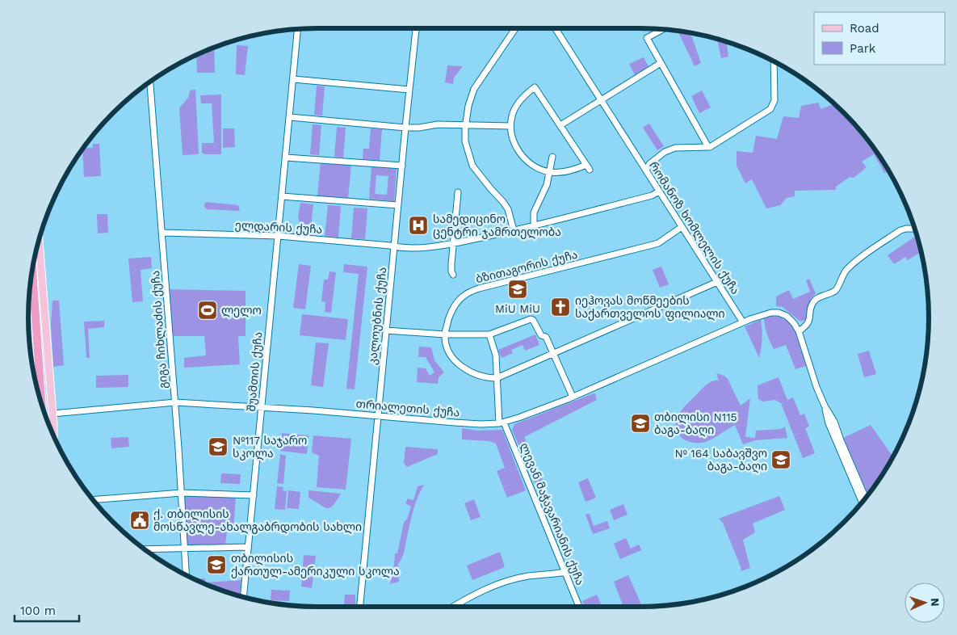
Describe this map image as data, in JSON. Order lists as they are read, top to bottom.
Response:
{
  "streets": {
    "street": [
      "ელდარის ქუჩა",
      "რომანოზ ხომლელის ქუჩა",
      "ბზითაგორის ქუჩა",
      "კალოუბნის ქუჩა",
      "გიგა ჩიხლაძის ქუჩა",
      "შუამთის ქუჩა",
      "თრიალეთის ქუჩა",
      "ლევან მაჭავარიანის ქუჩა"
    ]
  },
  "crossings": [
    ["ელდარის ქუჩა", "რომანოზ ხომლელის ქუჩა"],
    ["ელდარის ქუჩა", "კალოუბნის ქუჩა"],
    ["ელდარის ქუჩა", "გიგა ჩიხლაძის ქუჩა"],
    ["ელდარის ქუჩა", "შუამთის ქუჩა"],
    ["რომანოზ ხომლელის ქუჩა", "ბზითაგორის ქუჩა"],
    ["რომანოზ ხომლელის ქუჩა", "თრიალეთის ქუჩა"],
    ["ბზითაგორის ქუჩა", "ლევან მაჭავარიანის ქუჩა"],
    ["კალოუბნის ქუჩა", "თრიალეთის ქუჩა"],
    ["გიგა ჩიხლაძის ქუჩა", "თრიალეთის ქუჩა"],
    ["შუამთის ქუჩა", "თრიალეთის ქუჩა"],
    ["თრიალეთის ქუჩა", "ლევან მაჭავარიანის ქუჩა"]
  ],
  "places": {
    "hospital": ["სამედიცინო ცენტრი ჯამრთელობა"],
    "school or university": [
      "MiU MiU",
      "თბილისი N115 ბაგა-ბაღი",
      "№117 საჯარო სკოლა",
      "№ 164 საბავშვო ბაგა-ბაღი",
      "თბილისის ქართულ-ამერიკული სკოლა"
    ],
    "church": ["იეჰოვას მოწმეების საქართველოს ფილიალი"],
    "sports": ["ლელო"],
    "public building": ["ქ. თბილისის მოსწავლე-ახალგაბრდობის სახლი"]
  },
  "legend": ["Road", "Park"],
  "scale_bar": "100 m",
  "north": "right"
}
